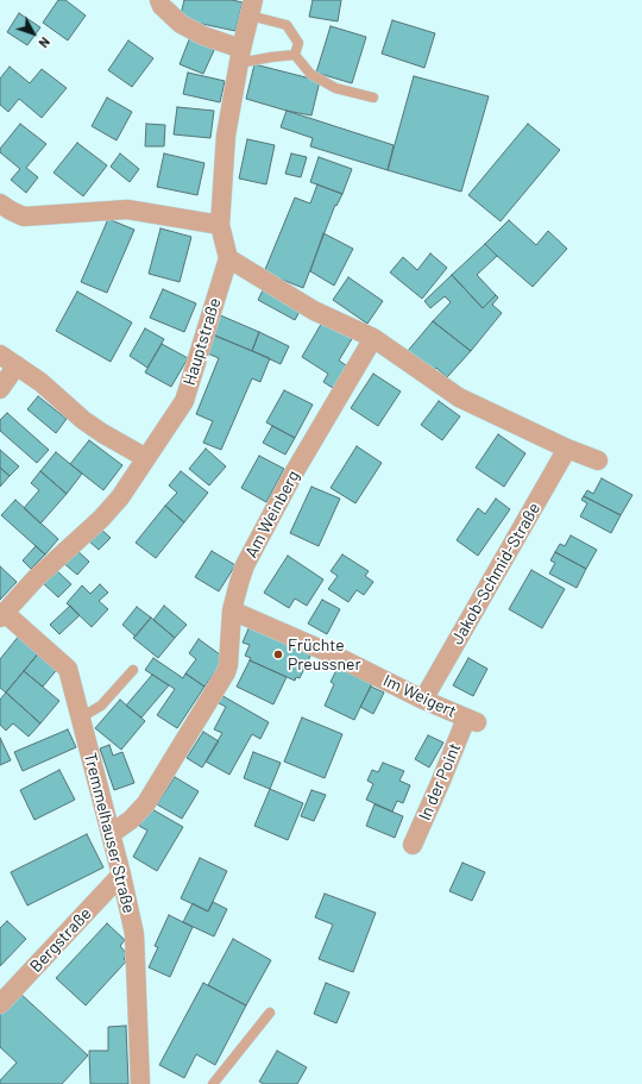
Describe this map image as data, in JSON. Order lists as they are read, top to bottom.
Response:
{
  "streets": {
    "street": [
      "Hauptstraße",
      "Am Weinberg",
      "Jakob-Schmid-Straße",
      "Im Weigert",
      "In der Point",
      "Tremmelhauser Straße",
      "Bergstraße"
    ]
  },
  "crossings": [
    ["Hauptstraße", "Tremmelhauser Straße"],
    ["Am Weinberg", "Im Weigert"],
    ["Am Weinberg", "Tremmelhauser Straße"],
    ["Jakob-Schmid-Straße", "Im Weigert"],
    ["Im Weigert", "In der Point"],
    ["Tremmelhauser Straße", "Bergstraße"]
  ],
  "places": ["Früchte Preussner"],
  "north": "bottom right"
}
